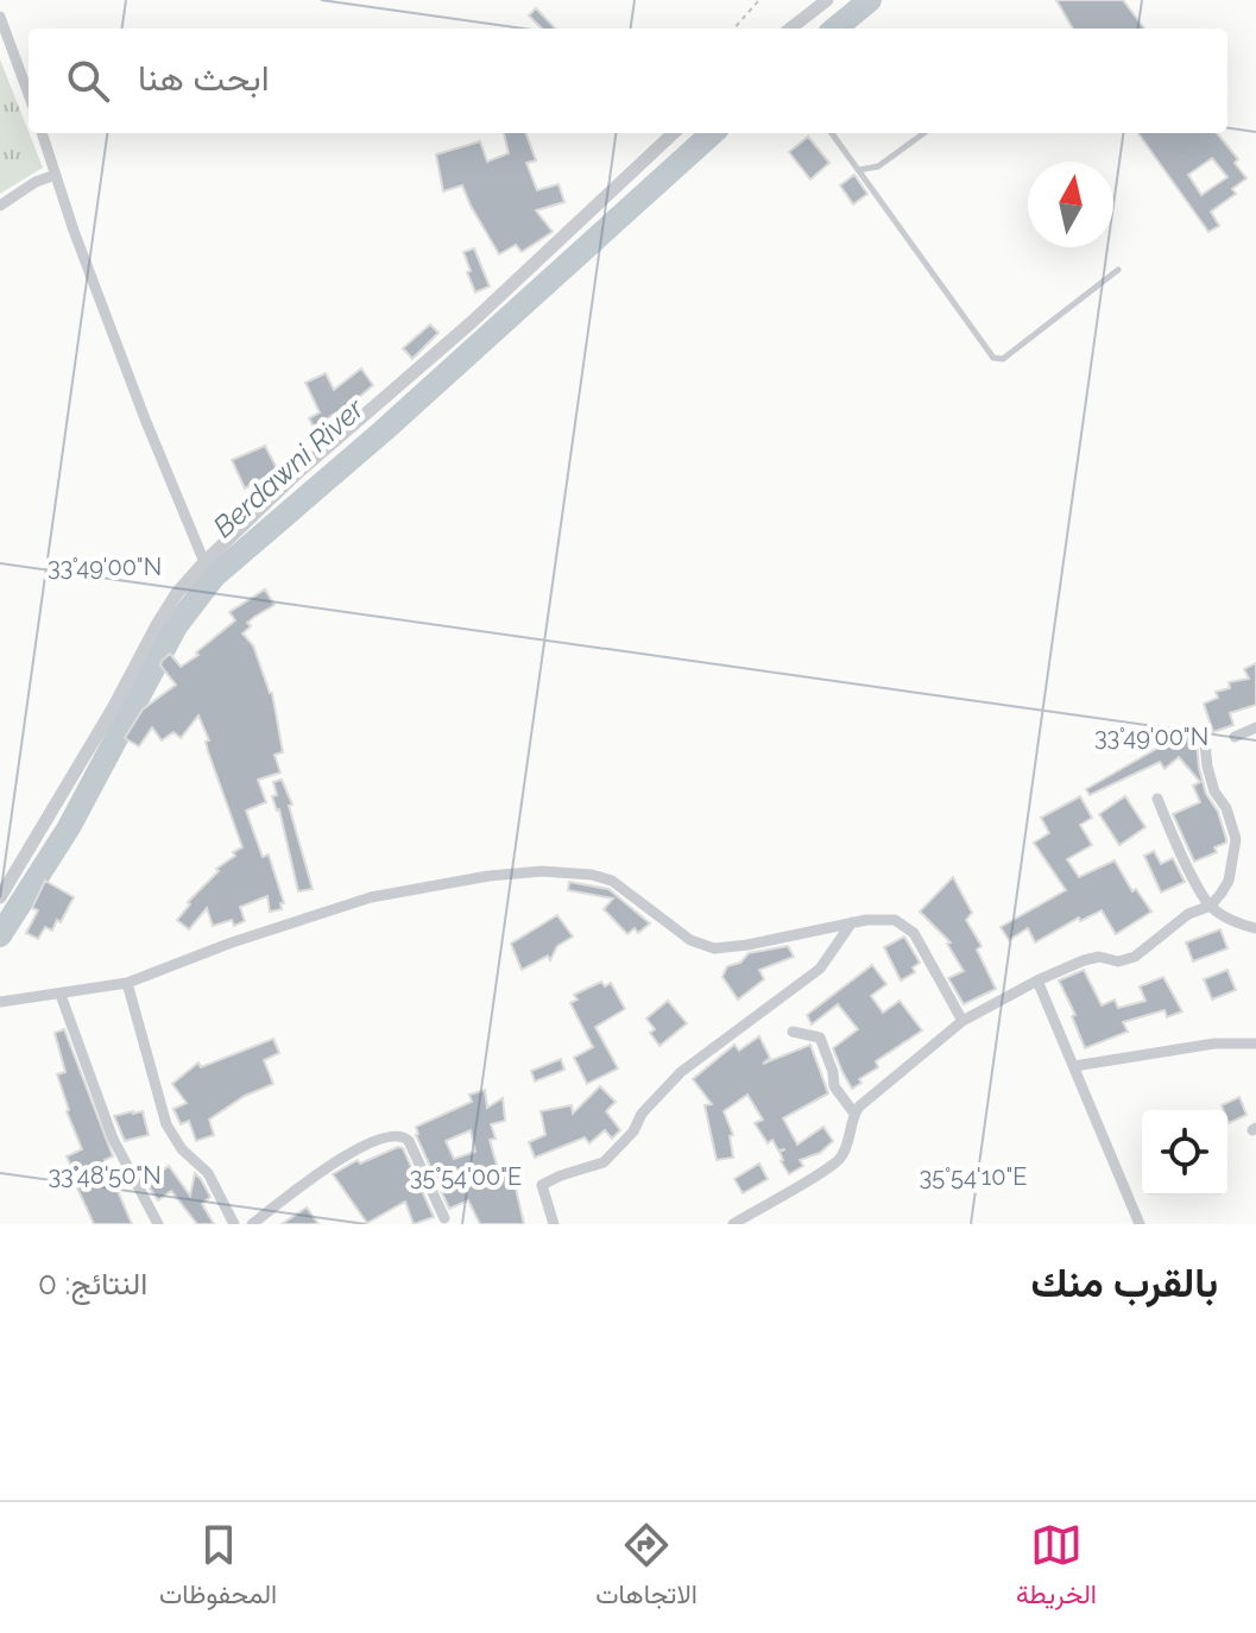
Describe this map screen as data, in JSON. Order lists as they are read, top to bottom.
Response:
{
  "water": ["Berdawni River"],
  "north": "top",
  "page": {
    "search": "ابحث هنا",
    "heading": ["بالقرب منك", "النتائج: 0"],
    "nav": ["الخريطة", "الاتجاهات", "المحفوظات"]
  },
  "coordinates": [
    "33°49'00\"N",
    "33°48'50\"N",
    "35°54'00\"E",
    "35°54'10\"E"
  ]
}
